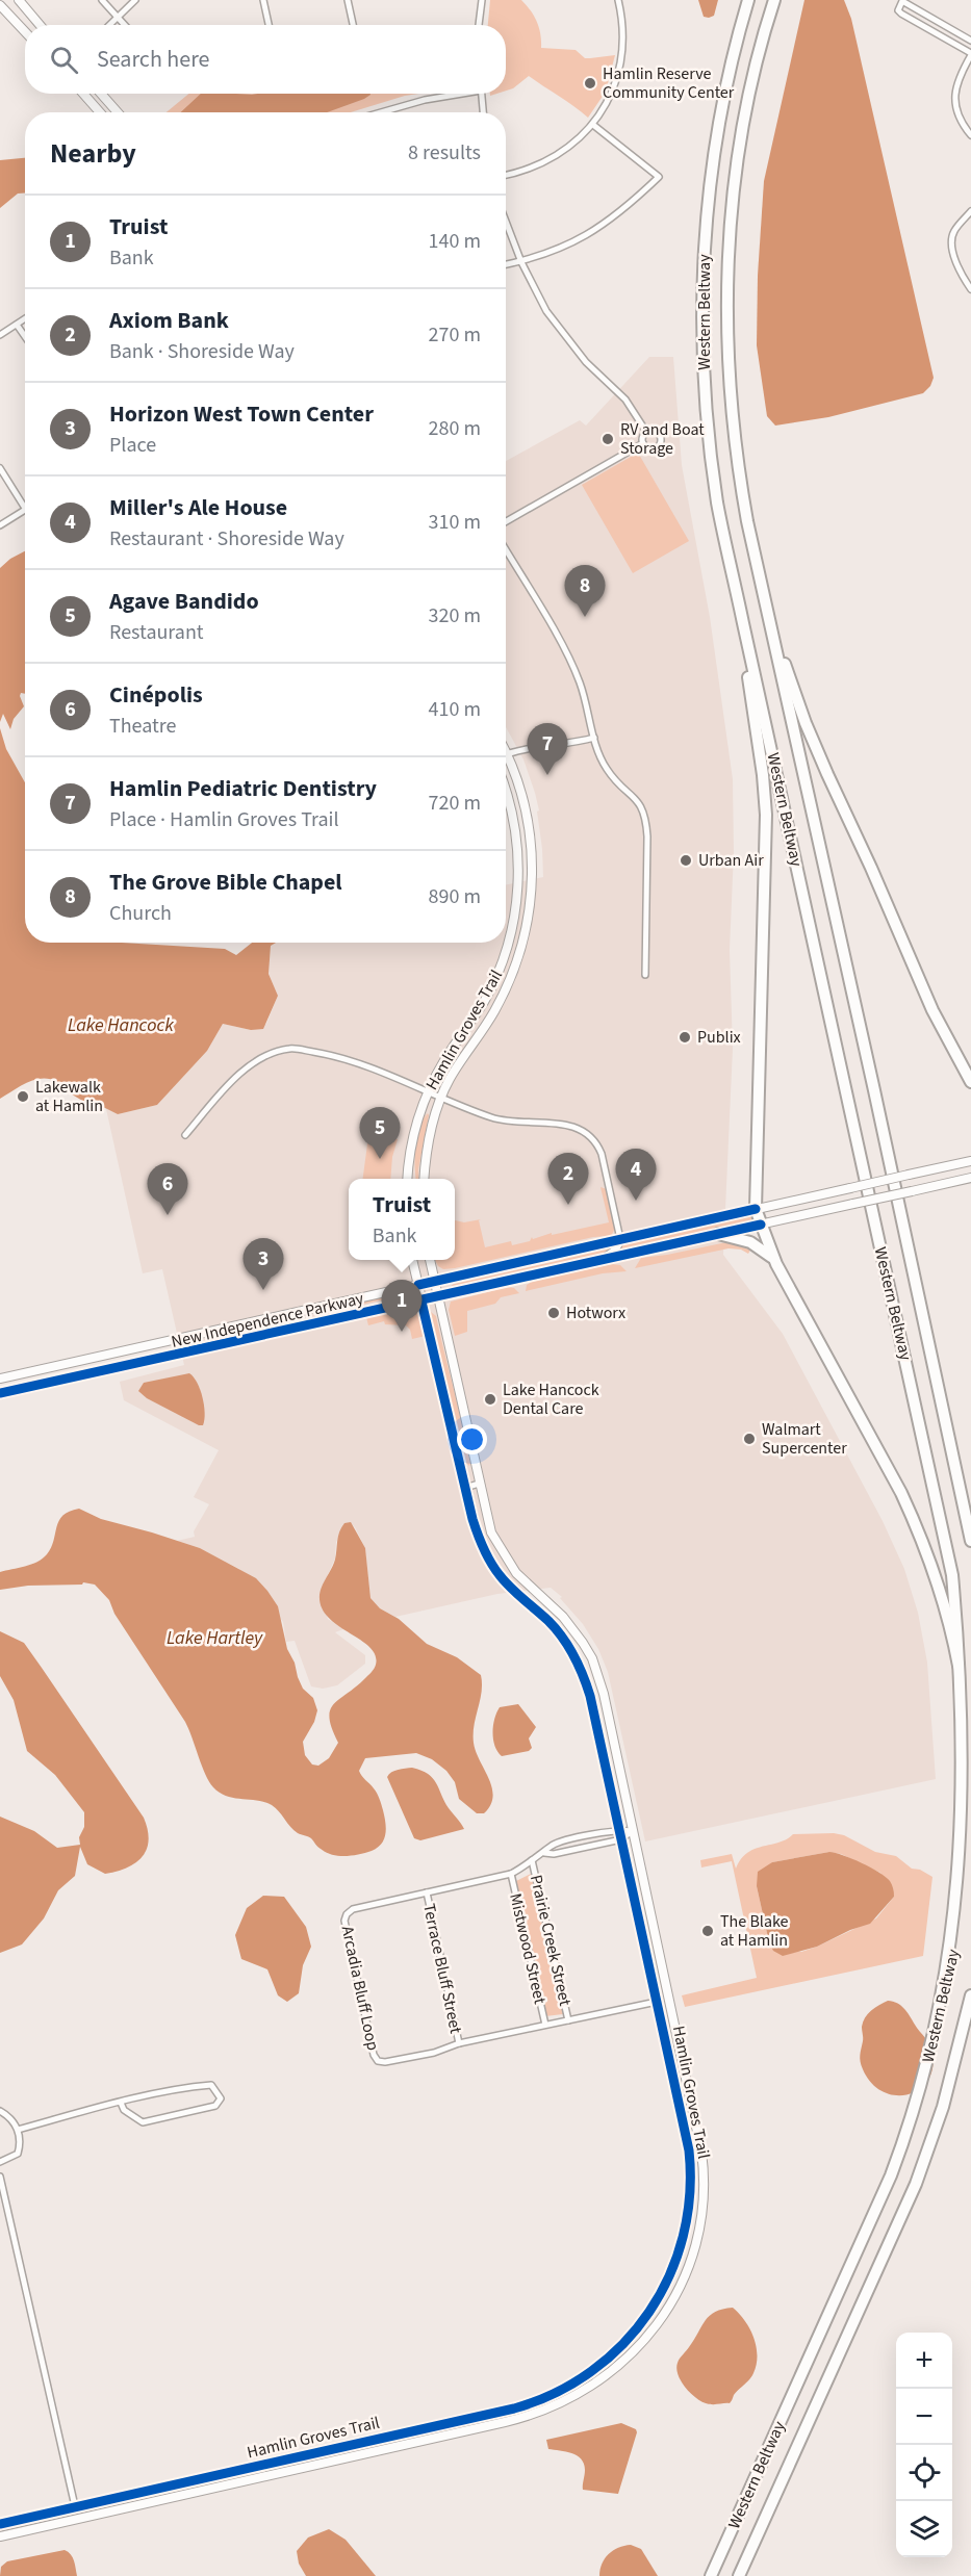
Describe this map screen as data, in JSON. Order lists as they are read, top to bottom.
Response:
{
  "streets": {
    "highway": ["Western Beltway"],
    "street": [
      "Hamlin Groves Trail",
      "New Independence Parkway",
      "Prairie Creek Street",
      "Mistwood Street",
      "Terrace Bluff Street",
      "Arcadia Bluff Loop"
    ]
  },
  "crossings": [
    ["Hamlin Groves Trail", "New Independence Parkway"],
    ["Hamlin Groves Trail", "Arcadia Bluff Loop"],
    ["Prairie Creek Street", "Arcadia Bluff Loop"],
    ["Mistwood Street", "Arcadia Bluff Loop"],
    ["Terrace Bluff Street", "Arcadia Bluff Loop"]
  ],
  "water": ["Lake Hancock", "Lake Hartley"],
  "places": [
    "Hamlin Reserve Community Center",
    "RV and Boat Storage",
    "Urban Air",
    "Publix",
    "Lakewalk at Hamlin",
    "Hotworx",
    "Lake Hancock Dental Care",
    "Walmart Supercenter",
    "The Blake at Hamlin"
  ],
  "page": {
    "search": "Search here",
    "heading": ["Nearby", "8 results"],
    "list": [
      {
        "mark": "1",
        "name": "Truist",
        "note": "Bank",
        "value": "140 m"
      },
      {
        "mark": "2",
        "name": "Axiom Bank",
        "note": "Bank · Shoreside Way",
        "value": "270 m"
      },
      {
        "mark": "3",
        "name": "Horizon West Town Center",
        "note": "Place",
        "value": "280 m"
      },
      {
        "mark": "4",
        "name": "Miller's Ale House",
        "note": "Restaurant · Shoreside Way",
        "value": "310 m"
      },
      {
        "mark": "5",
        "name": "Agave Bandido",
        "note": "Restaurant",
        "value": "320 m"
      },
      {
        "mark": "6",
        "name": "Cinépolis",
        "note": "Theatre",
        "value": "410 m"
      },
      {
        "mark": "7",
        "name": "Hamlin Pediatric Dentistry",
        "note": "Place · Hamlin Groves Trail",
        "value": "720 m"
      },
      {
        "mark": "8",
        "name": "The Grove Bible Chapel",
        "note": "Church",
        "value": "890 m"
      }
    ],
    "pins": [
      "8",
      "7",
      "5",
      "4",
      "2",
      "6",
      "3",
      "1"
    ],
    "popup": ["Truist", "Bank"],
    "map_buttons": ["+", "−"]
  }
}
